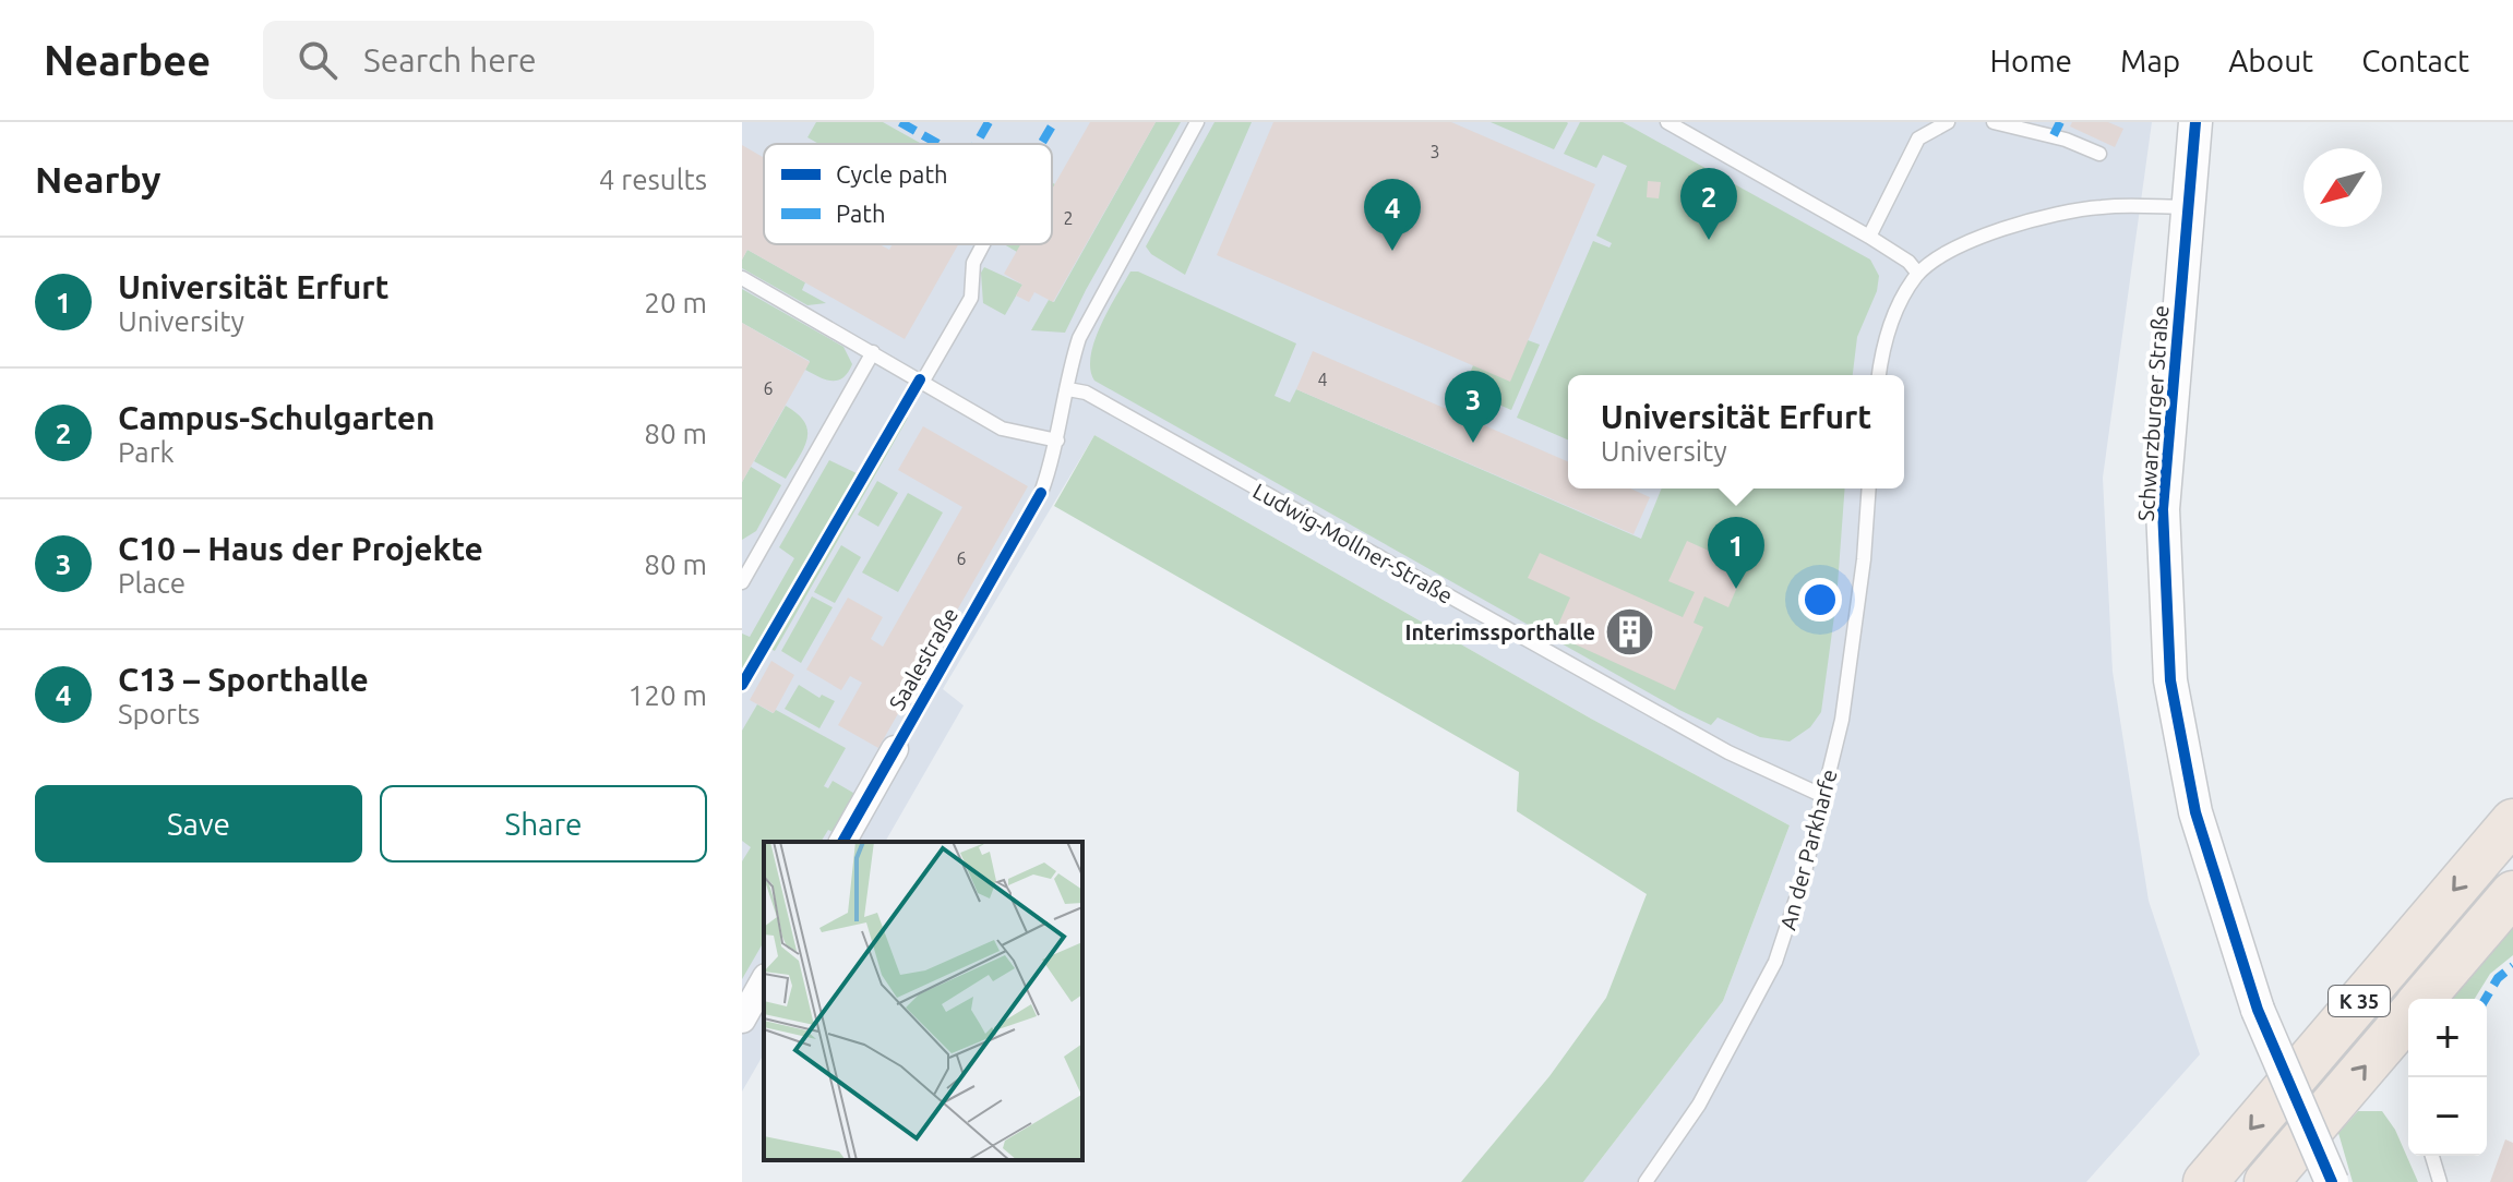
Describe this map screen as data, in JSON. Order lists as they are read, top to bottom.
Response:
{
  "streets": {
    "highway": ["K 35"],
    "street": ["Schwarzburger Straße"],
    "lane": ["Ludwig-Mollner-Straße", "An der Parkharfe"],
    "cycle path": ["Saalestraße"]
  },
  "crossings": [
    ["Ludwig-Mollner-Straße", "An der Parkharfe"]
  ],
  "places": {
    "building": ["Interimssporthalle"]
  },
  "house_numbers": [
    "3",
    "2",
    "4",
    "6",
    "6"
  ],
  "legend": ["Cycle path", "Path"],
  "north": "bottom left",
  "page": {
    "header": "Nearbee",
    "search": "Search here",
    "nav": [
      "Home",
      "Map",
      "About",
      "Contact"
    ],
    "heading": ["Nearby", "4 results"],
    "pins": [
      "2",
      "4",
      "3",
      "1"
    ],
    "list": [
      {
        "mark": "1",
        "name": "Universität Erfurt",
        "note": "University",
        "value": "20 m"
      },
      {
        "mark": "2",
        "name": "Campus-Schulgarten",
        "note": "Park",
        "value": "80 m"
      },
      {
        "mark": "3",
        "name": "C10 – Haus der Projekte",
        "note": "Place",
        "value": "80 m"
      },
      {
        "mark": "4",
        "name": "C13 – Sporthalle",
        "note": "Sports",
        "value": "120 m"
      }
    ],
    "popup": ["Universität Erfurt", "University"],
    "buttons": ["Save", "Share"],
    "map_buttons": ["+", "−"]
  }
}
